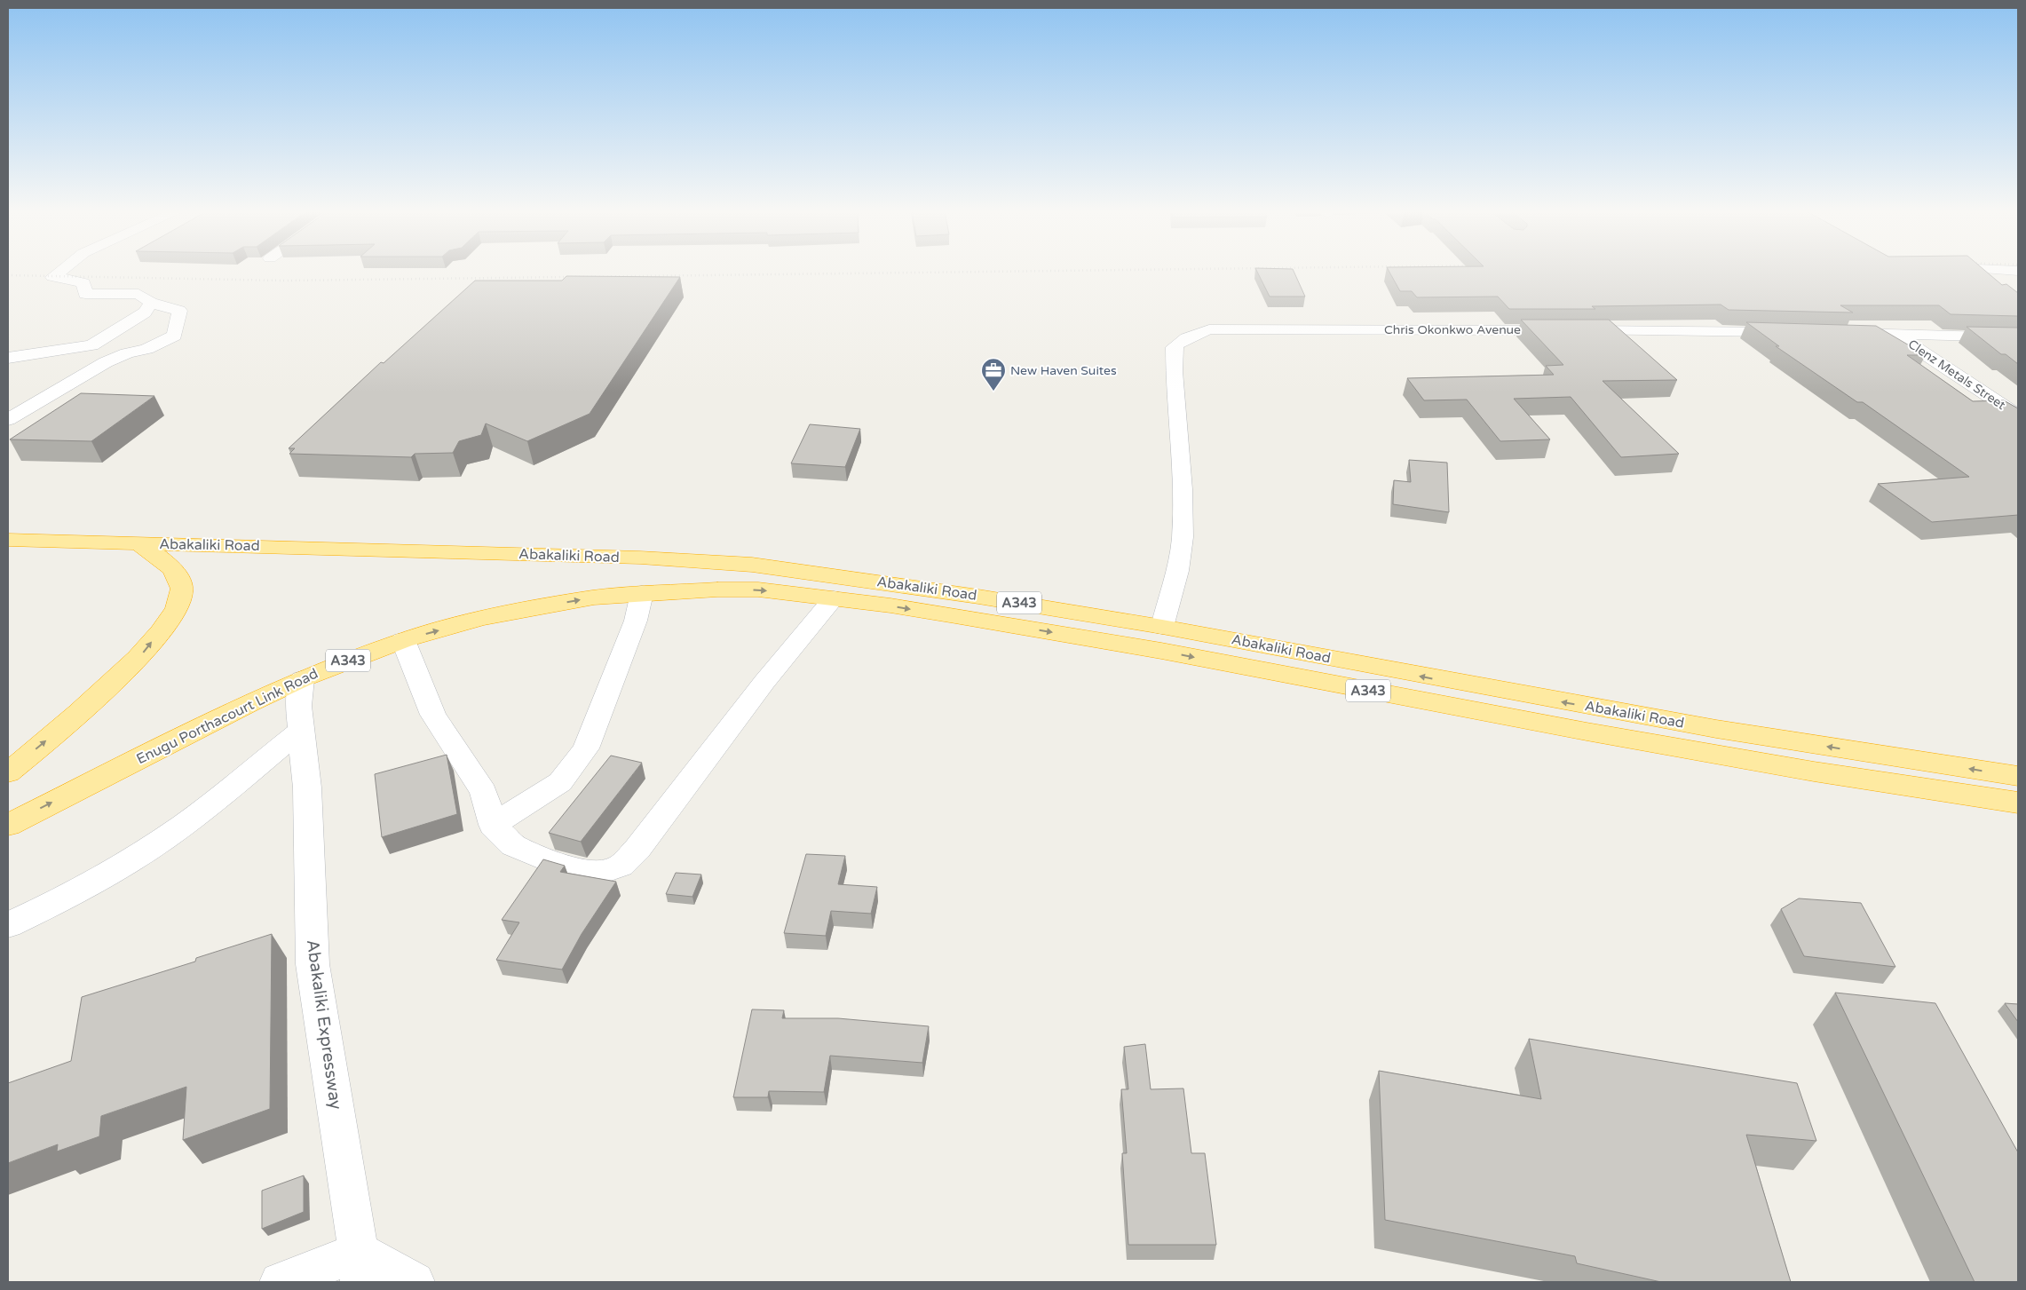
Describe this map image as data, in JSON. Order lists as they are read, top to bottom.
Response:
{
  "streets": {
    "highway": ["Abakaliki Road", "A343", "Enugu Porthacourt Link Road"],
    "street": ["Chris Okonkwo Avenue", "Clenz Metals Street", "Abakaliki Expressway"]
  },
  "crossings": [
    ["Chris Okonkwo Avenue", "Abakaliki Road"],
    ["Abakaliki Road", "Enugu Porthacourt Link Road"],
    ["Enugu Porthacourt Link Road", "Abakaliki Expressway"]
  ],
  "one_way": ["Enugu Porthacourt Link Road"],
  "places": {
    "office": ["New Haven Suites"]
  }
}
